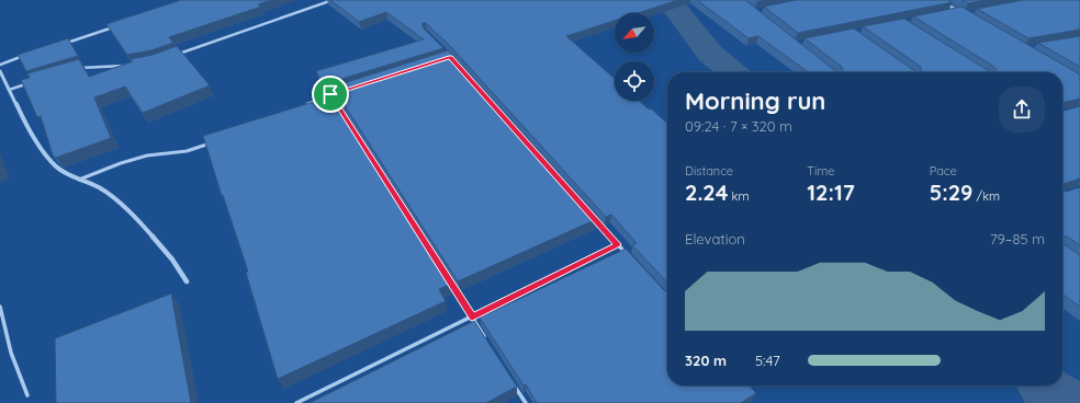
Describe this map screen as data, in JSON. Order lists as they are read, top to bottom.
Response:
{
  "north": "bottom left",
  "page": {
    "heading": ["Morning run", "09:24 · 7 × 320 m"],
    "stats": [
      ["Distance", "2.24 km"],
      ["Time", "12:17"],
      ["Pace", "5:29 /km"]
    ],
    "chart": ["Elevation", "79–85 m"],
    "list": [
      {
        "name": "320 m",
        "note": "5:47"
      }
    ]
  }
}
